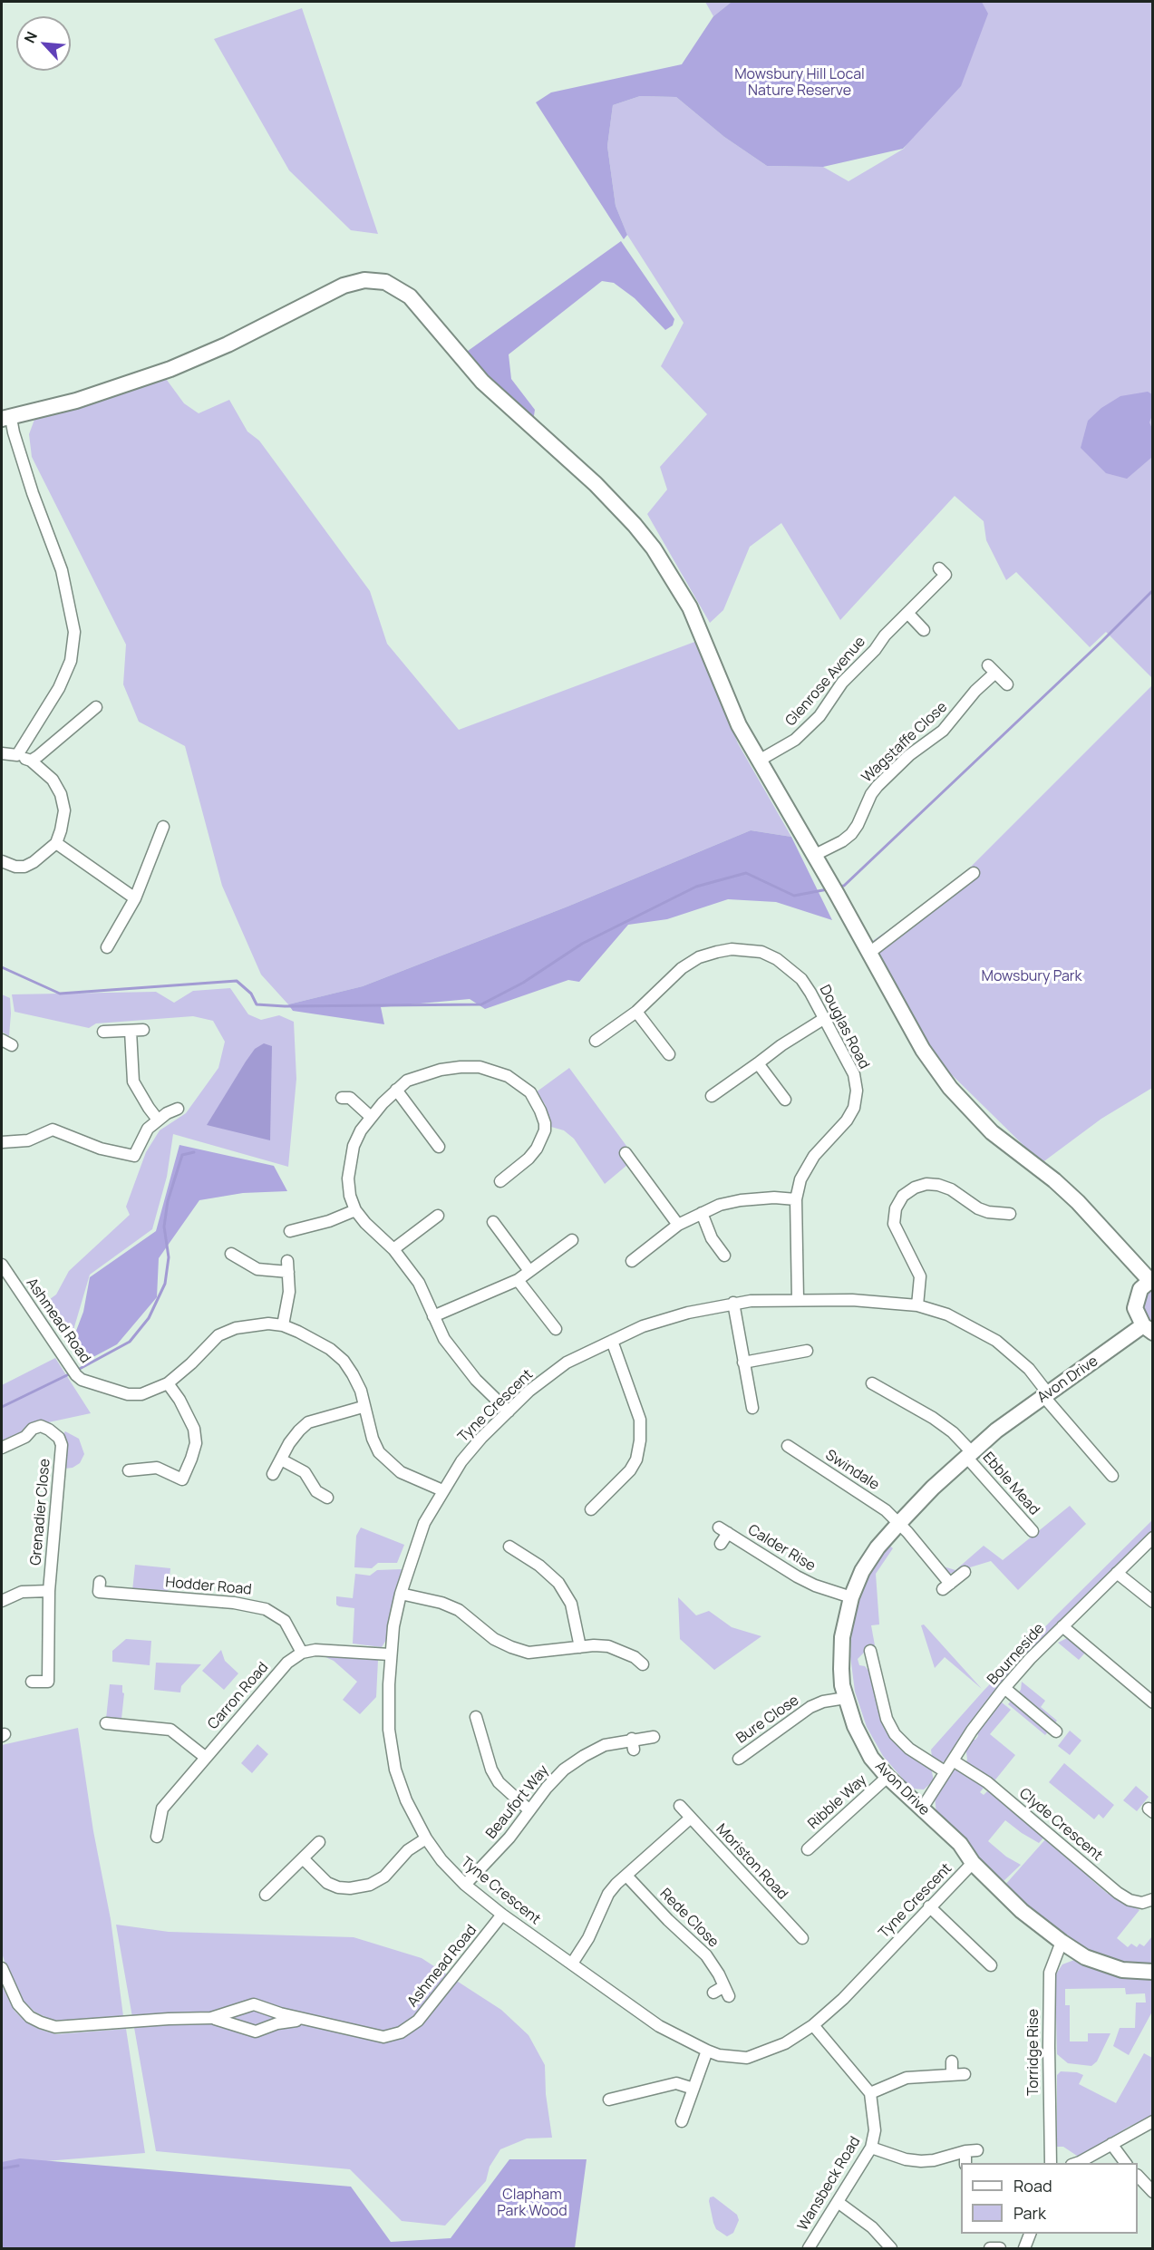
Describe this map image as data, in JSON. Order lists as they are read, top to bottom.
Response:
{
  "streets": {
    "main road": ["Avon Drive"],
    "street": [
      "Glenrose Avenue",
      "Wagstaffe Close",
      "Douglas Road",
      "Ashmead Road",
      "Tyne Crescent",
      "Swindale",
      "Ebble Mead",
      "Grenadier Close",
      "Calder Rise",
      "Hodder Road",
      "Bourneside",
      "Carron Road",
      "Bure Close",
      "Beaufort Way",
      "Ribble Way",
      "Clyde Crescent",
      "Moriston Road",
      "Rede Close",
      "Torridge Rise",
      "Wansbeck Road"
    ]
  },
  "crossings": [
    ["Douglas Road", "Tyne Crescent"],
    ["Ashmead Road", "Tyne Crescent"],
    ["Avon Drive", "Tyne Crescent"],
    ["Avon Drive", "Swindale"],
    ["Avon Drive", "Ebble Mead"],
    ["Avon Drive", "Calder Rise"],
    ["Avon Drive", "Bourneside"],
    ["Avon Drive", "Bure Close"],
    ["Avon Drive", "Ribble Way"],
    ["Avon Drive", "Torridge Rise"],
    ["Tyne Crescent", "Beaufort Way"],
    ["Hodder Road", "Carron Road"],
    ["Bourneside", "Clyde Crescent"]
  ],
  "parks": ["Mowsbury Hill Local Nature Reserve", "Mowsbury Park", "Clapham Park Wood"],
  "legend": ["Road", "Park"],
  "north": "top left"
}
